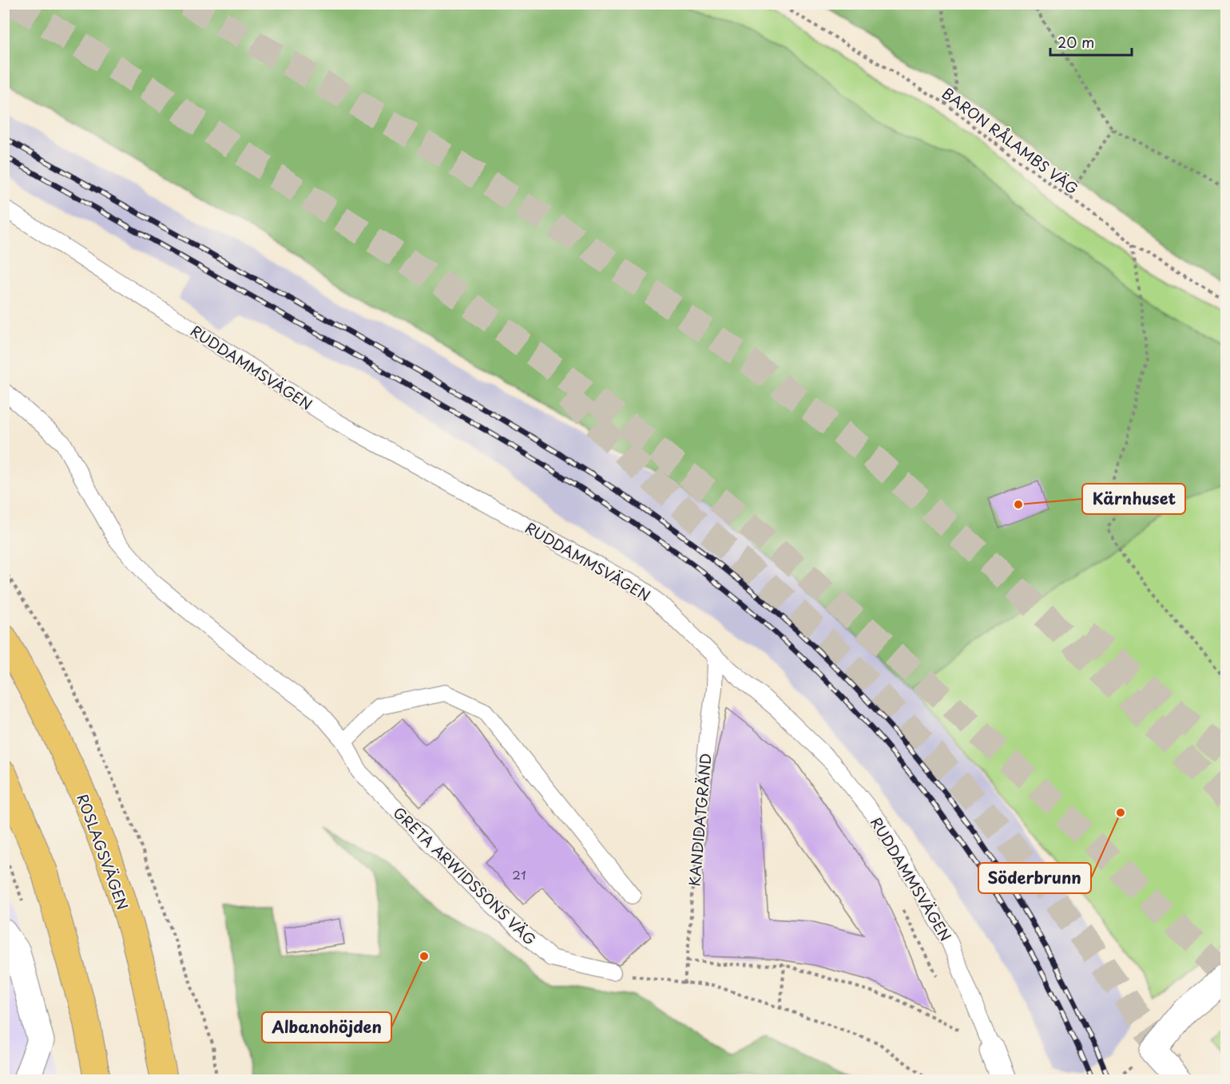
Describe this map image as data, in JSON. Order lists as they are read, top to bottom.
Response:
{
  "streets": {
    "main road": ["ROSLAGSVÄGEN"],
    "street": ["RUDDAMMSVÄGEN"],
    "lane": ["KANDIDATGRÄND", "GRETA ARWIDSSONS VÄG"],
    "path": ["BARON RÅLAMBS VÄG"]
  },
  "crossings": [
    ["RUDDAMMSVÄGEN", "KANDIDATGRÄND"]
  ],
  "places": ["Kärnhuset", "Söderbrunn", "Albanohöjden"],
  "house_numbers": ["21"],
  "scale_bar": "20 m"
}
